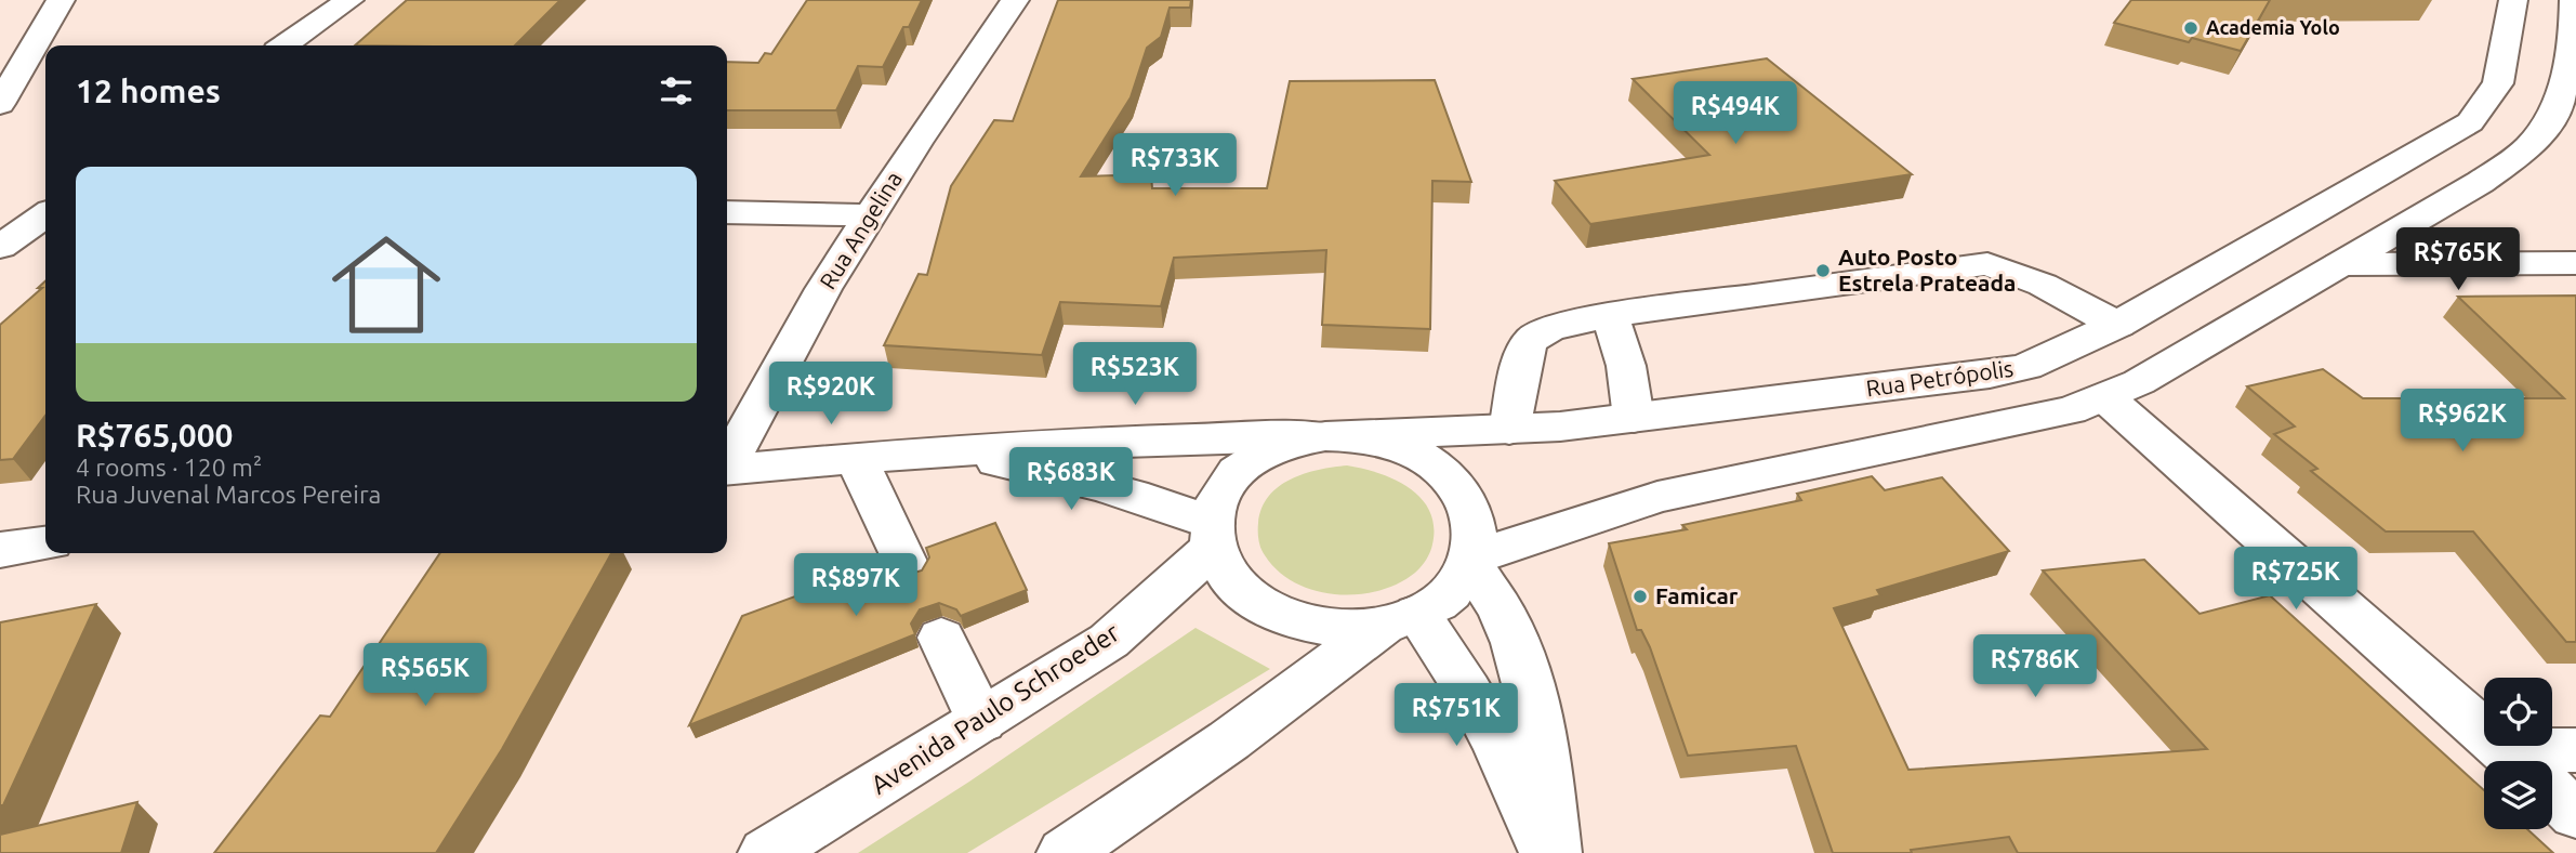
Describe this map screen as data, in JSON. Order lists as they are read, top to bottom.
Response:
{
  "streets": {
    "main road": ["Rua Angelina", "Rua Petrópolis", "Avenida Paulo Schroeder"]
  },
  "crossings": [
    ["Rua Petrópolis", "Avenida Paulo Schroeder"]
  ],
  "places": ["Academia Yolo", "Auto Posto Estrela Prateada", "Famicar"],
  "page": {
    "heading": "12 homes",
    "price": [
      "R$494K",
      "R$733K",
      "R$765K",
      "R$523K",
      "R$920K",
      "R$962K",
      "R$683K",
      "R$725K",
      "R$897K",
      "R$786K",
      "R$565K",
      "R$751K"
    ],
    "list": [
      {
        "name": "R$765,000",
        "note": "4 rooms · 120 m² · Rua Juvenal Marcos Pereira"
      }
    ]
  }
}
